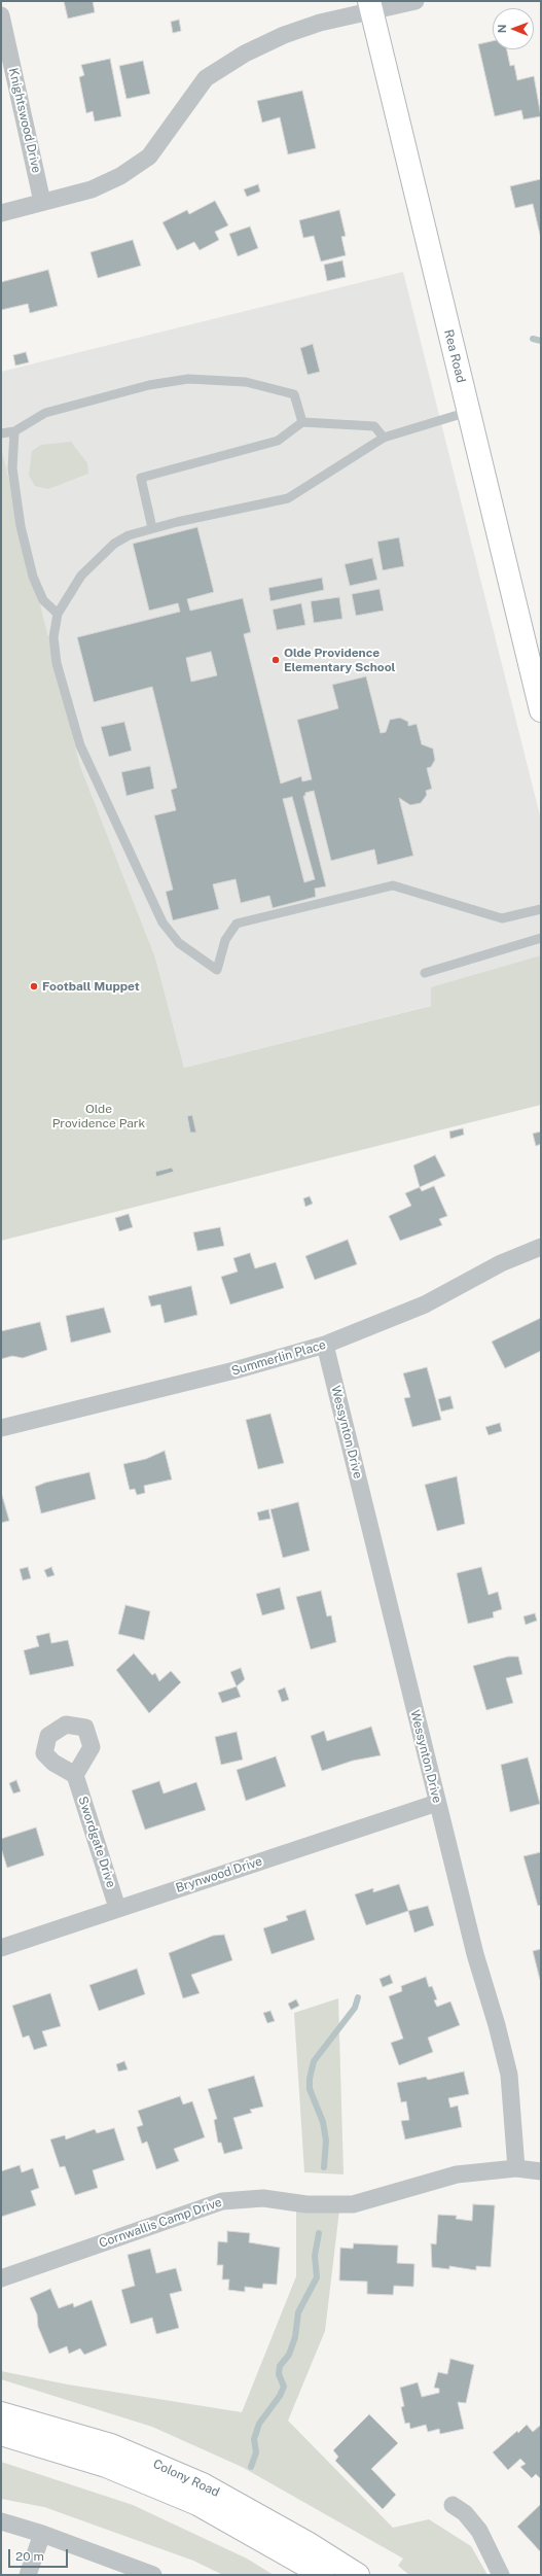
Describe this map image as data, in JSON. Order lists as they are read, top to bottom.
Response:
{
  "streets": {
    "main road": ["Rea Road", "Colony Road"],
    "street": [
      "Knightswood Drive",
      "Summerlin Place",
      "Wessynton Drive",
      "Swordgate Drive",
      "Brynwood Drive",
      "Cornwallis Camp Drive"
    ]
  },
  "crossings": [
    ["Summerlin Place", "Wessynton Drive"],
    ["Wessynton Drive", "Brynwood Drive"],
    ["Wessynton Drive", "Cornwallis Camp Drive"],
    ["Swordgate Drive", "Brynwood Drive"]
  ],
  "parks": ["Olde Providence Park"],
  "places": ["Olde Providence Elementary School", "Football Muppet"],
  "scale_bar": "20 m",
  "north": "left"
}
